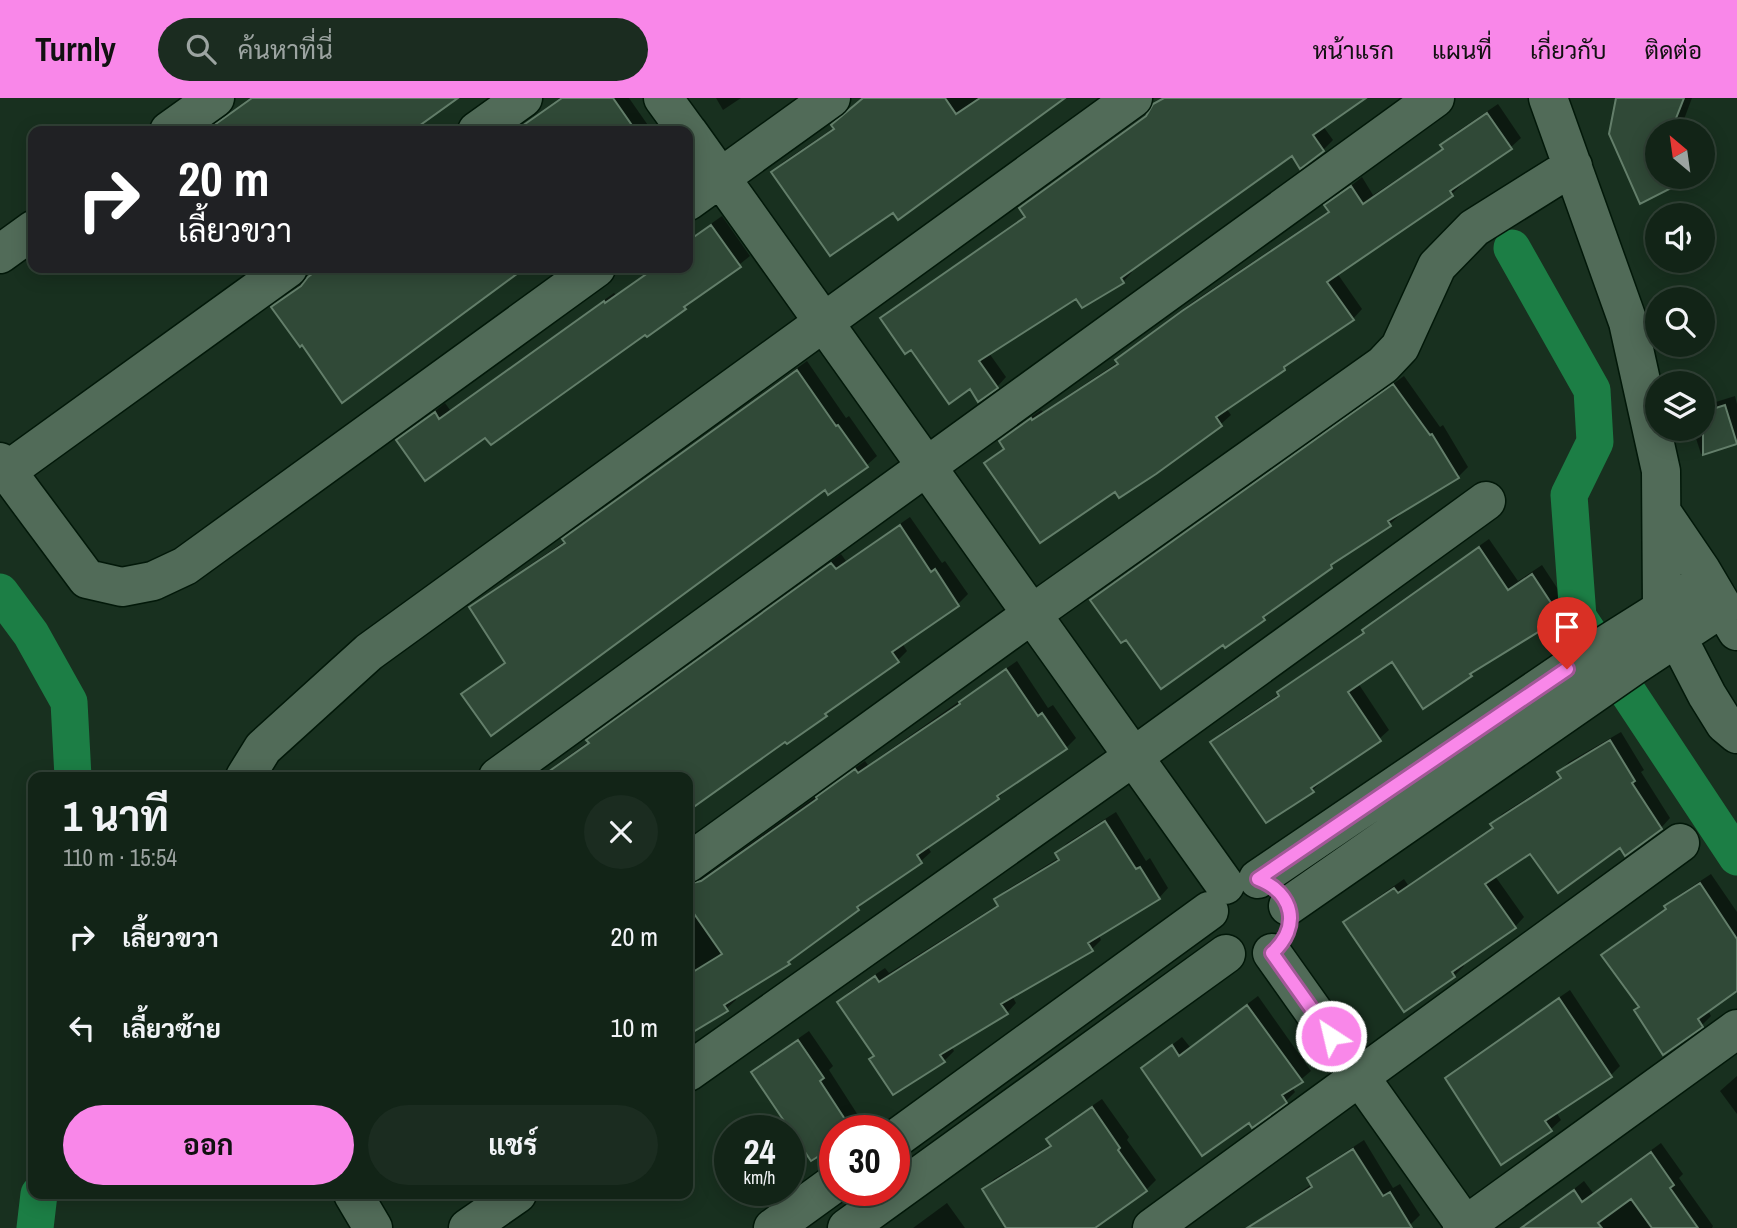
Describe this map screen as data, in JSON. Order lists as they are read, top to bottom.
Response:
{
  "north": "top left",
  "page": {
    "header": "Turnly",
    "search": "ค้นหาที่นี่",
    "nav": [
      "หน้าแรก",
      "แผนที่",
      "เกี่ยวกับ",
      "ติดต่อ"
    ],
    "turn": ["20 m", "เลี้ยวขวา"],
    "heading": ["1 นาที", "110 m · 15:54"],
    "list": [
      {
        "name": "เลี้ยวขวา",
        "value": "20 m"
      },
      {
        "name": "เลี้ยวซ้าย",
        "value": "10 m"
      }
    ],
    "buttons": ["ออก", "แชร์"],
    "speed": "24 km/h",
    "limit": "30"
  }
}
